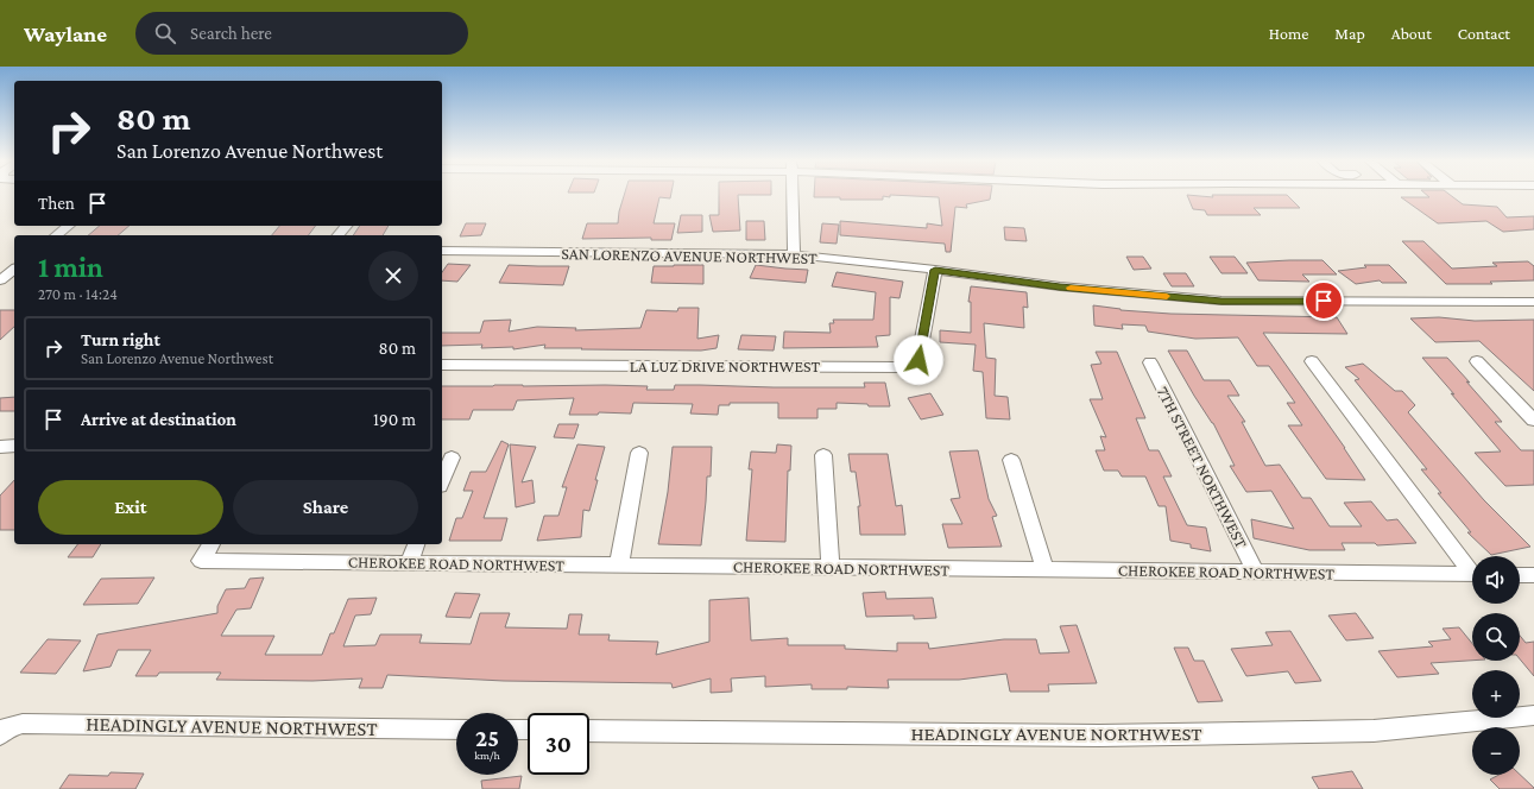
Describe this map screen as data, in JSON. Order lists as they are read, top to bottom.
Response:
{
  "streets": {
    "street": [
      "SAN LORENZO AVENUE NORTHWEST",
      "LA LUZ DRIVE NORTHWEST",
      "7TH STREET NORTHWEST",
      "CHEROKEE ROAD NORTHWEST",
      "HEADINGLY AVENUE NORTHWEST"
    ]
  },
  "crossings": [
    ["SAN LORENZO AVENUE NORTHWEST", "LA LUZ DRIVE NORTHWEST"],
    ["7TH STREET NORTHWEST", "CHEROKEE ROAD NORTHWEST"]
  ],
  "page": {
    "header": "Waylane",
    "search": "Search here",
    "nav": [
      "Home",
      "Map",
      "About",
      "Contact"
    ],
    "turn": ["80 m", "San Lorenzo Avenue Northwest"],
    "then": "Then",
    "heading": ["1 min", "270 m · 14:24"],
    "list": [
      {
        "name": "Turn right",
        "note": "San Lorenzo Avenue Northwest",
        "value": "80 m"
      },
      {
        "name": "Arrive at destination",
        "value": "190 m"
      }
    ],
    "buttons": ["Exit", "Share"],
    "map_buttons": ["+", "−"],
    "speed": "25 km/h",
    "limit": "30"
  }
}
